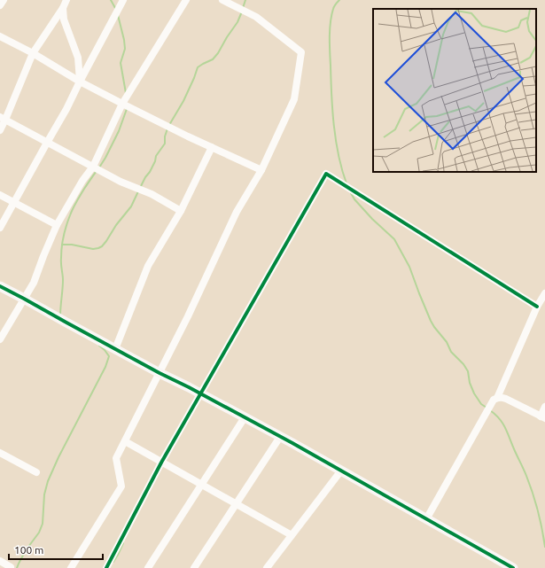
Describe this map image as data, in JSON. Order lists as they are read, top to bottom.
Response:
{
  "scale_bar": "100 m"
}
